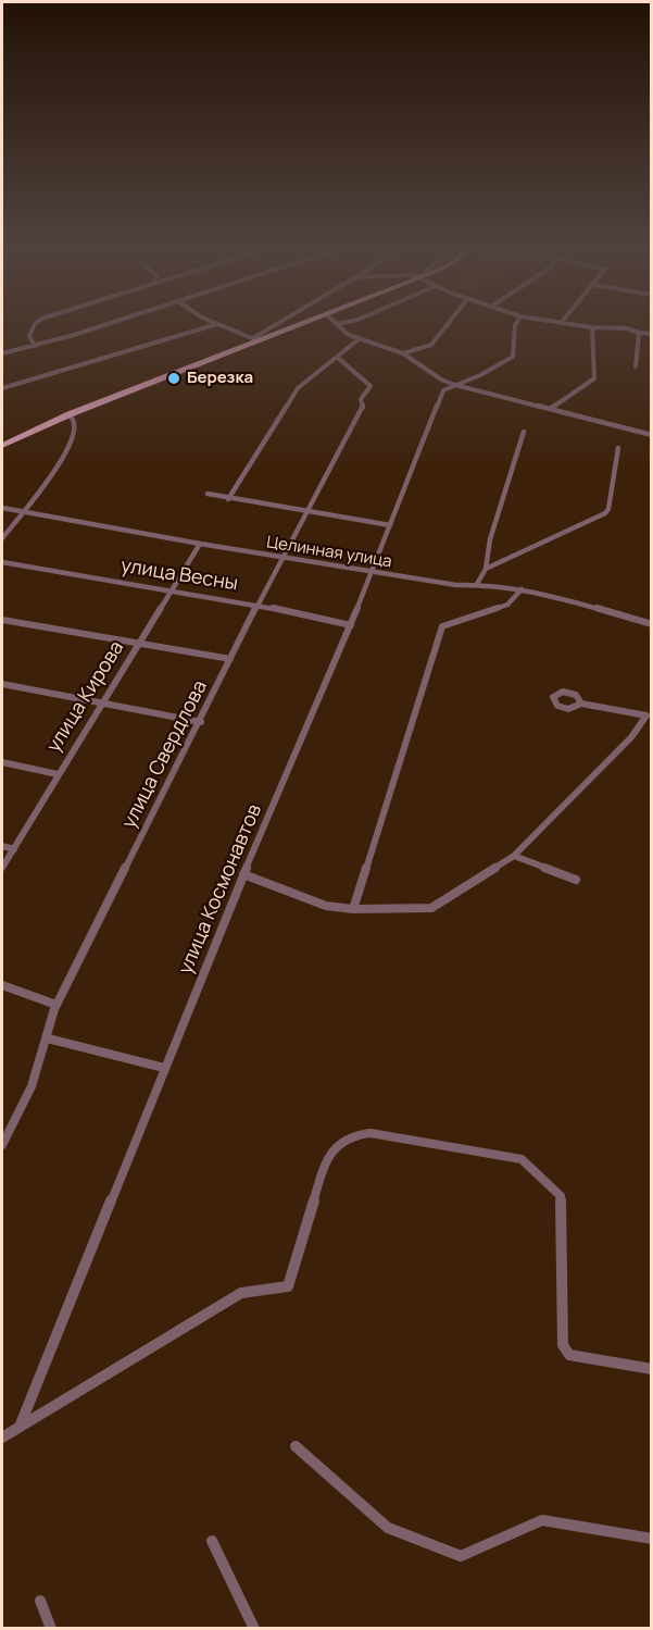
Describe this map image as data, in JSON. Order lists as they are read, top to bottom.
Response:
{
  "streets": {
    "street": [
      "Целинная улица",
      "улица Весны",
      "улица Кирова",
      "улица Свердлова",
      "улица Космонавтов"
    ]
  },
  "crossings": [
    ["Целинная улица", "улица Кирова"],
    ["Целинная улица", "улица Свердлова"],
    ["Целинная улица", "улица Космонавтов"],
    ["улица Весны", "улица Кирова"],
    ["улица Весны", "улица Свердлова"],
    ["улица Весны", "улица Космонавтов"]
  ],
  "places": ["Березка"]
}
